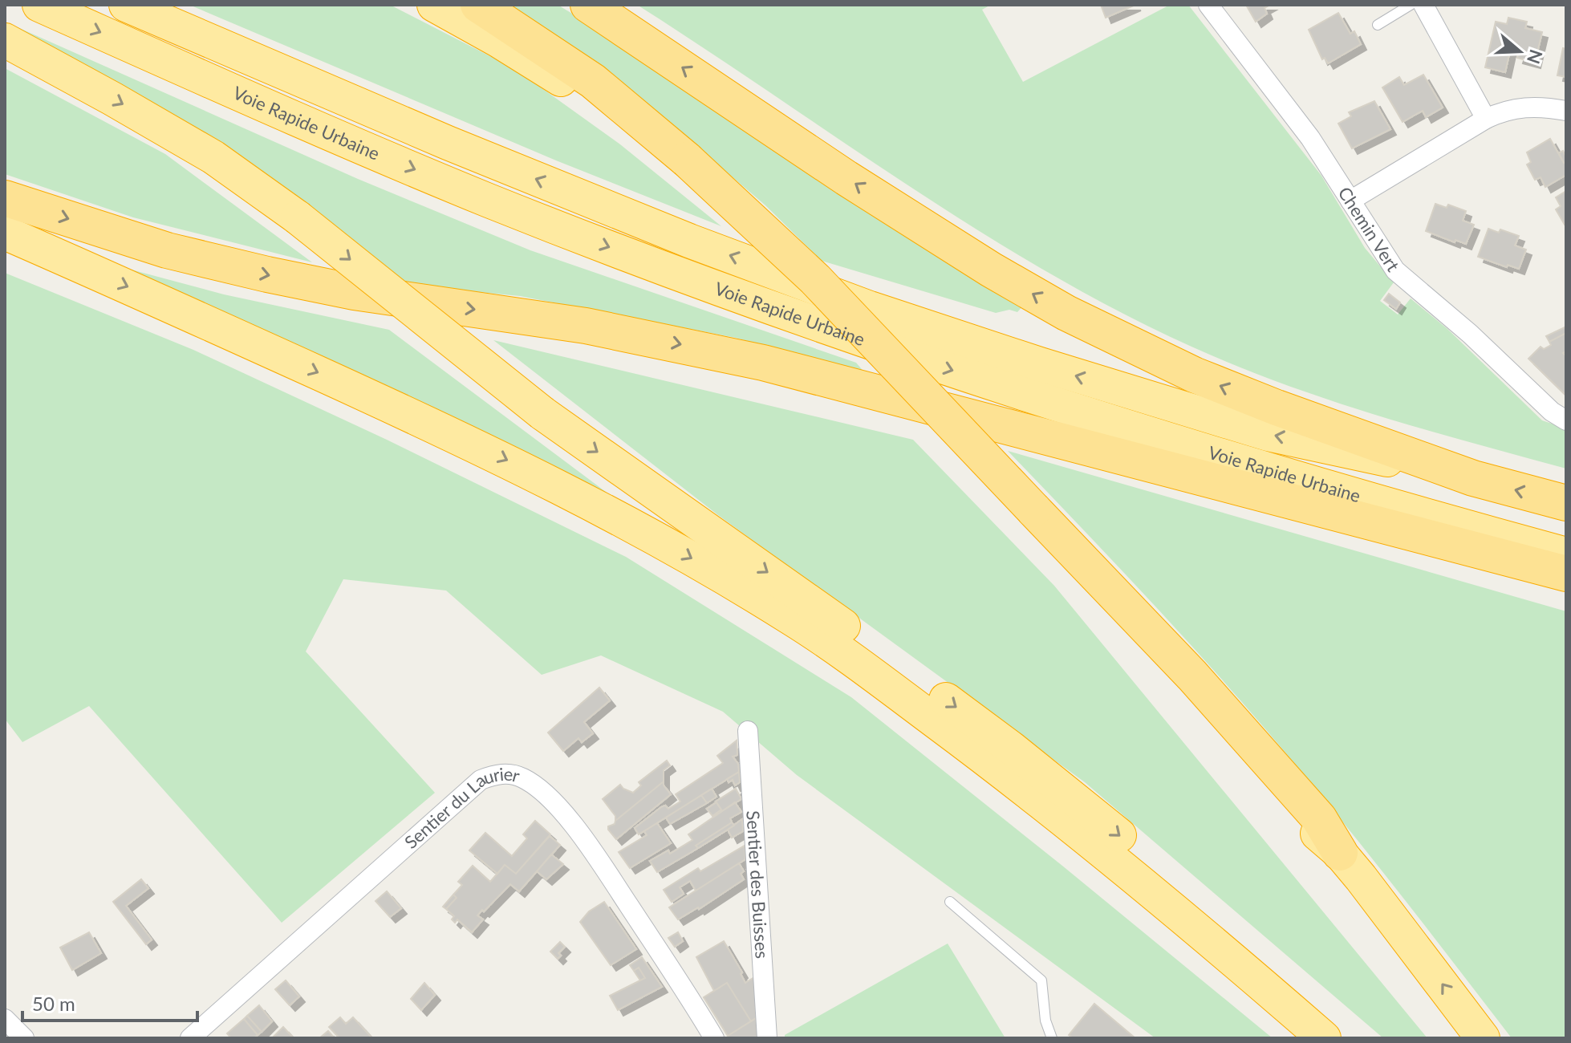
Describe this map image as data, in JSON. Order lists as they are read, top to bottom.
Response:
{
  "streets": {
    "highway": ["Voie Rapide Urbaine"],
    "street": ["Chemin Vert", "Sentier du Laurier", "Sentier des Buisses"]
  },
  "scale_bar": "50 m",
  "north": "right"
}
